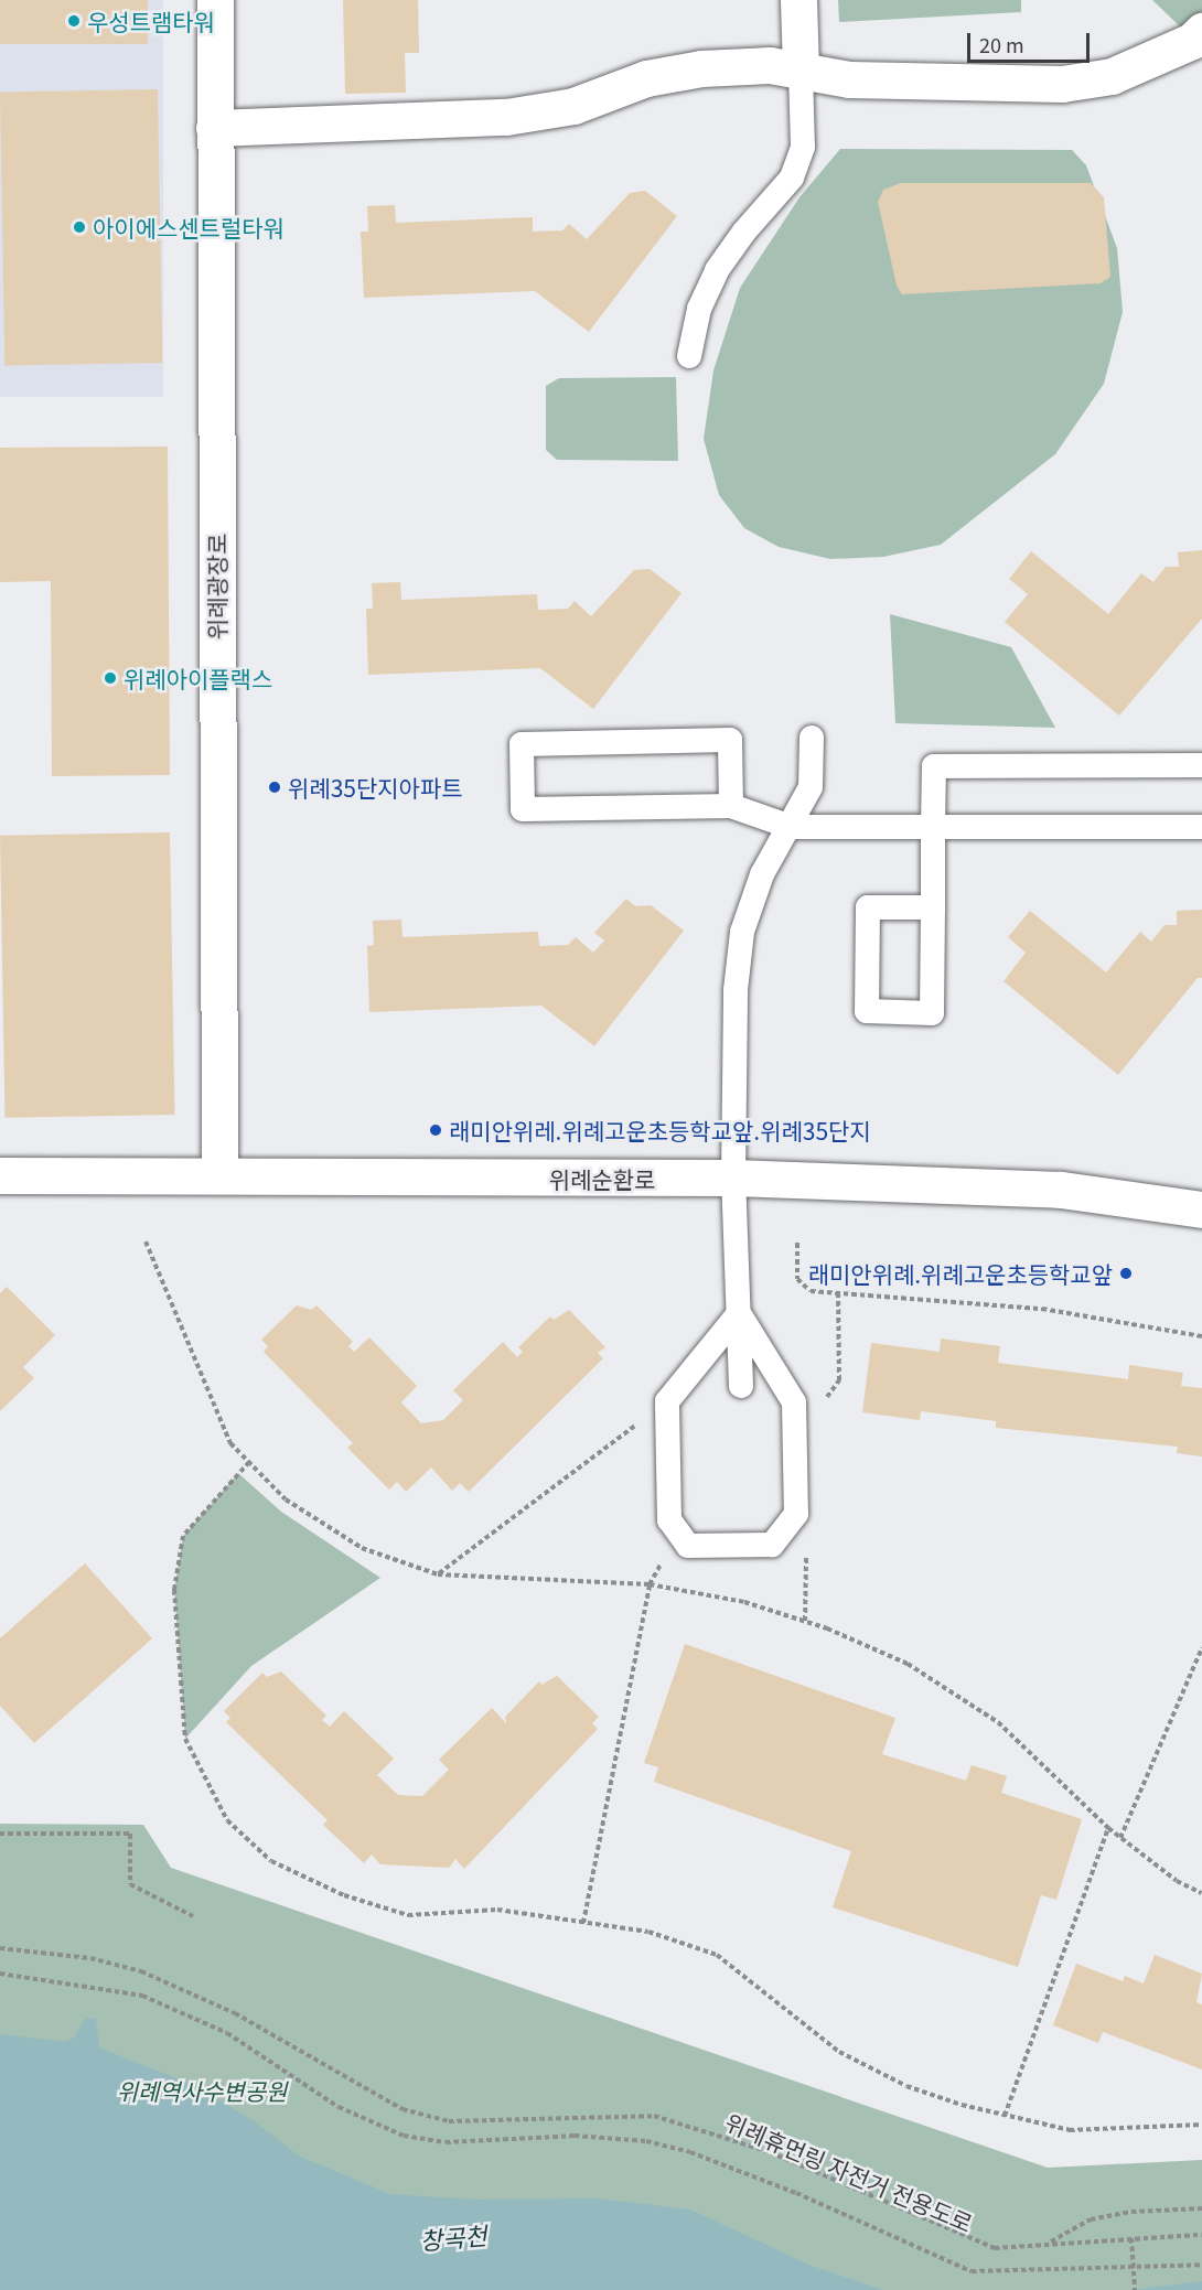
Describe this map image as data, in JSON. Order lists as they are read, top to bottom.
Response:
{
  "streets": {
    "street": ["위례광장로", "위례순환로"],
    "path": ["위례휴먼링 자전거 전용도로"]
  },
  "crossings": [
    ["위례광장로", "위례순환로"]
  ],
  "water": ["창곡천"],
  "parks": ["위례역사수변공원"],
  "places": [
    "우성트램타워",
    "아이에스센트럴타워",
    "위례아이플랙스",
    "위례35단지아파트",
    "래미안위레.위례고운초등학교앞.위례35단지",
    "래미안위례.위례고운초등학교앞"
  ],
  "scale_bar": "20 m"
}
